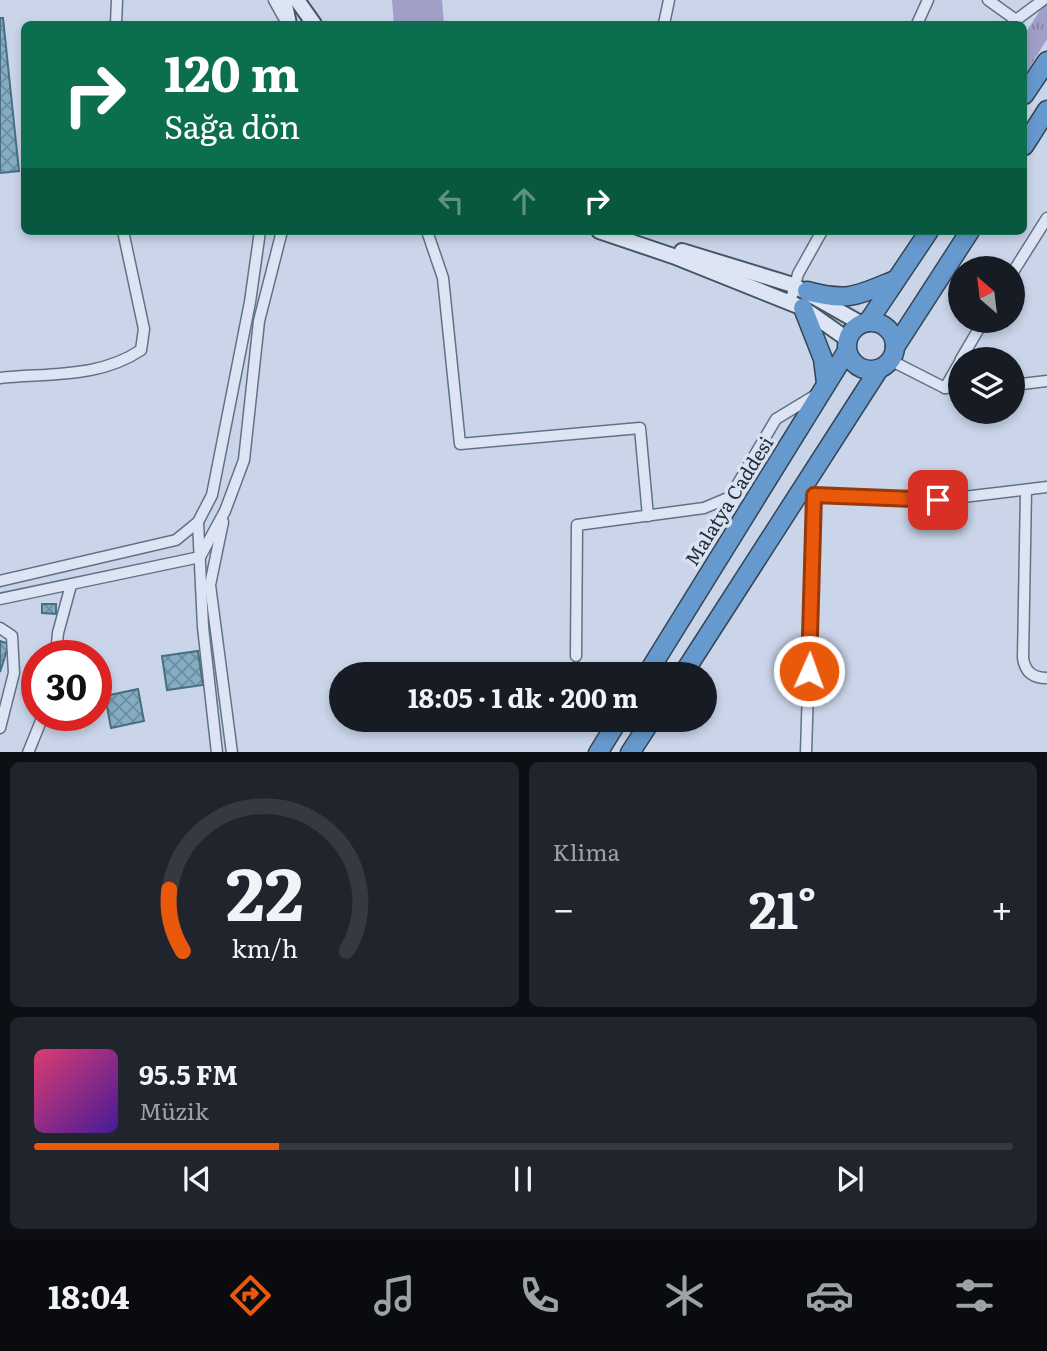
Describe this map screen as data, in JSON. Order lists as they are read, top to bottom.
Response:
{
  "streets": {
    "highway": ["Malatya Caddesi"]
  },
  "north": "top left",
  "page": {
    "turn": ["120 m", "Sağa dön"],
    "limit": "30",
    "trip": "18:05 · 1 dk · 200 m",
    "tile": "Klima",
    "heat": ["−", "21°", "+"],
    "song": ["95.5 FM", "Müzik"],
    "tabs": "18:04",
    "gauge": ["22", "km/h"]
  }
}
